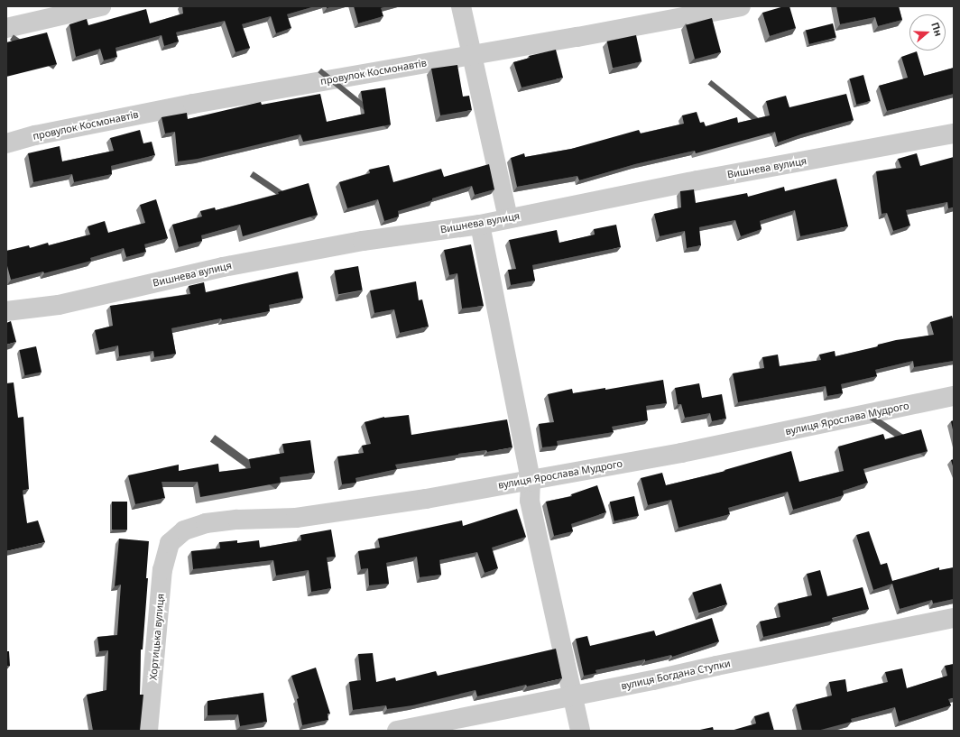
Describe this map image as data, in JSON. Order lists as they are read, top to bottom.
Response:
{
  "streets": {
    "street": [
      "провулок Космонавтів",
      "Вишнева вулиця",
      "вулиця Ярослава Мудрого",
      "Хортицька вулиця",
      "вулиця Богдана Ступки"
    ]
  },
  "crossings": [
    ["вулиця Ярослава Мудрого", "Хортицька вулиця"]
  ],
  "north": "right"
}
